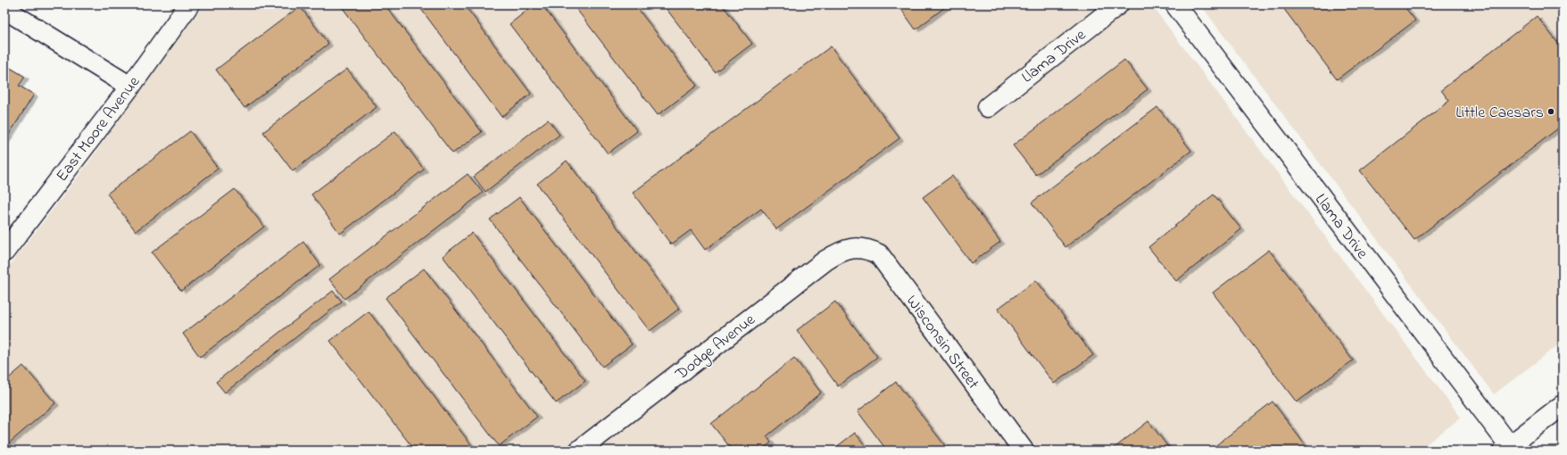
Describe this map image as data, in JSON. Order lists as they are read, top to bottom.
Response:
{
  "streets": {
    "street": [
      "Llama Drive",
      "East Moore Avenue",
      "Wisconsin Street",
      "Dodge Avenue"
    ]
  },
  "crossings": [
    ["Wisconsin Street", "Dodge Avenue"]
  ],
  "places": ["Little Caesars"]
}
